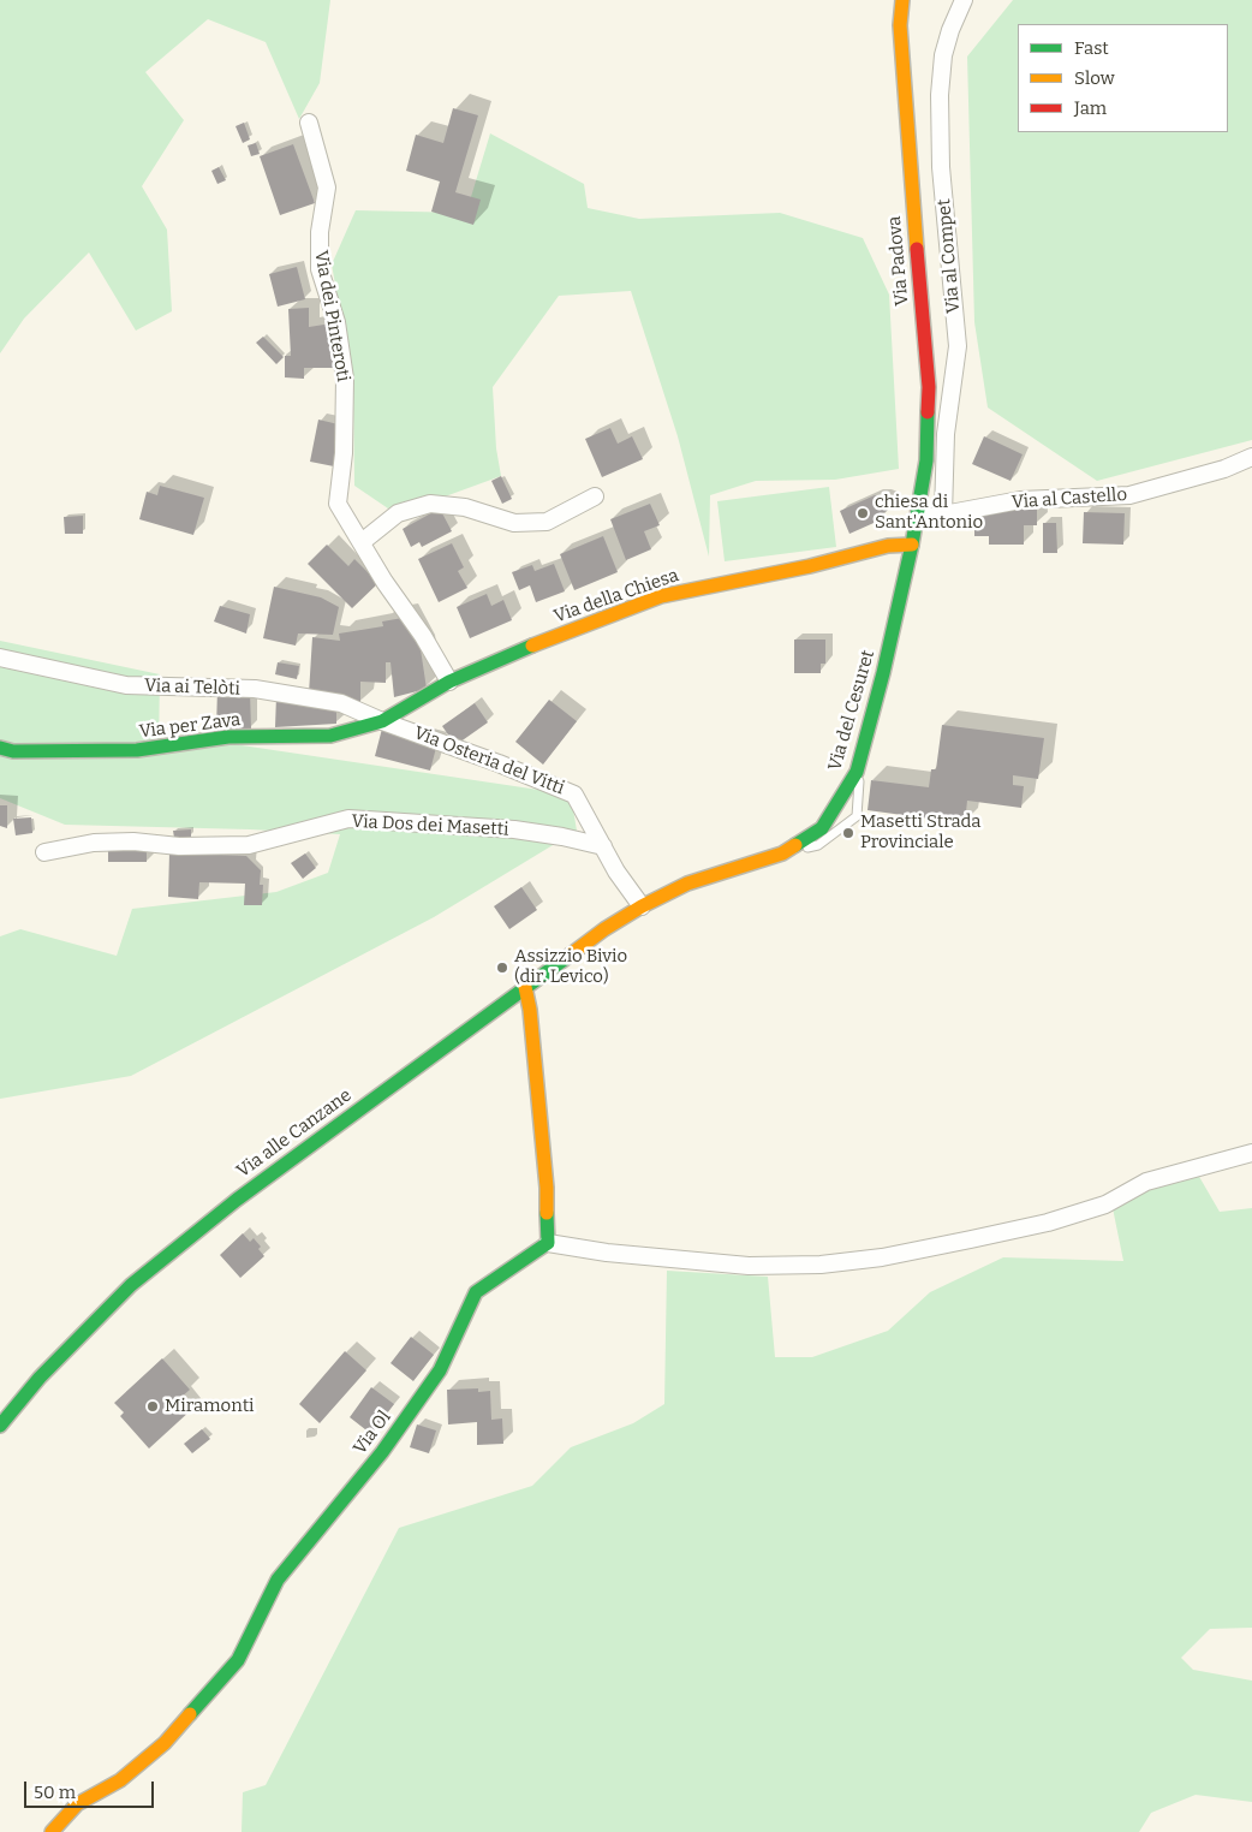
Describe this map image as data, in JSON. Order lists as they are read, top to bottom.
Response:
{
  "streets": {
    "street": [
      "Via al Compet",
      "Via Padova",
      "Via dei Pinteroti",
      "Via al Castello",
      "Via della Chiesa",
      "Via ai Telòti",
      "Via del Cesuret",
      "Via per Zava",
      "Via Osteria del Vitti",
      "Via Dos dei Masetti",
      "Via alle Canzane",
      "Via Ol"
    ]
  },
  "crossings": [
    ["Via al Compet", "Via al Castello"],
    ["Via Padova", "Via al Castello"],
    ["Via Padova", "Via della Chiesa"],
    ["Via Padova", "Via del Cesuret"],
    ["Via dei Pinteroti", "Via della Chiesa"],
    ["Via della Chiesa", "Via ai Telòti"],
    ["Via della Chiesa", "Via del Cesuret"],
    ["Via della Chiesa", "Via per Zava"],
    ["Via della Chiesa", "Via Osteria del Vitti"],
    ["Via ai Telòti", "Via per Zava"],
    ["Via ai Telòti", "Via Osteria del Vitti"],
    ["Via del Cesuret", "Via Osteria del Vitti"],
    ["Via del Cesuret", "Via alle Canzane"],
    ["Via per Zava", "Via Osteria del Vitti"],
    ["Via Osteria del Vitti", "Via Dos dei Masetti"],
    ["Via Osteria del Vitti", "Via alle Canzane"]
  ],
  "places": [
    "chiesa di Sant'Antonio",
    "Masetti Strada Provinciale",
    "Assizzio Bivio (dir. Levico)",
    "Miramonti"
  ],
  "legend": ["Fast", "Slow", "Jam"],
  "scale_bar": "50 m"
}
